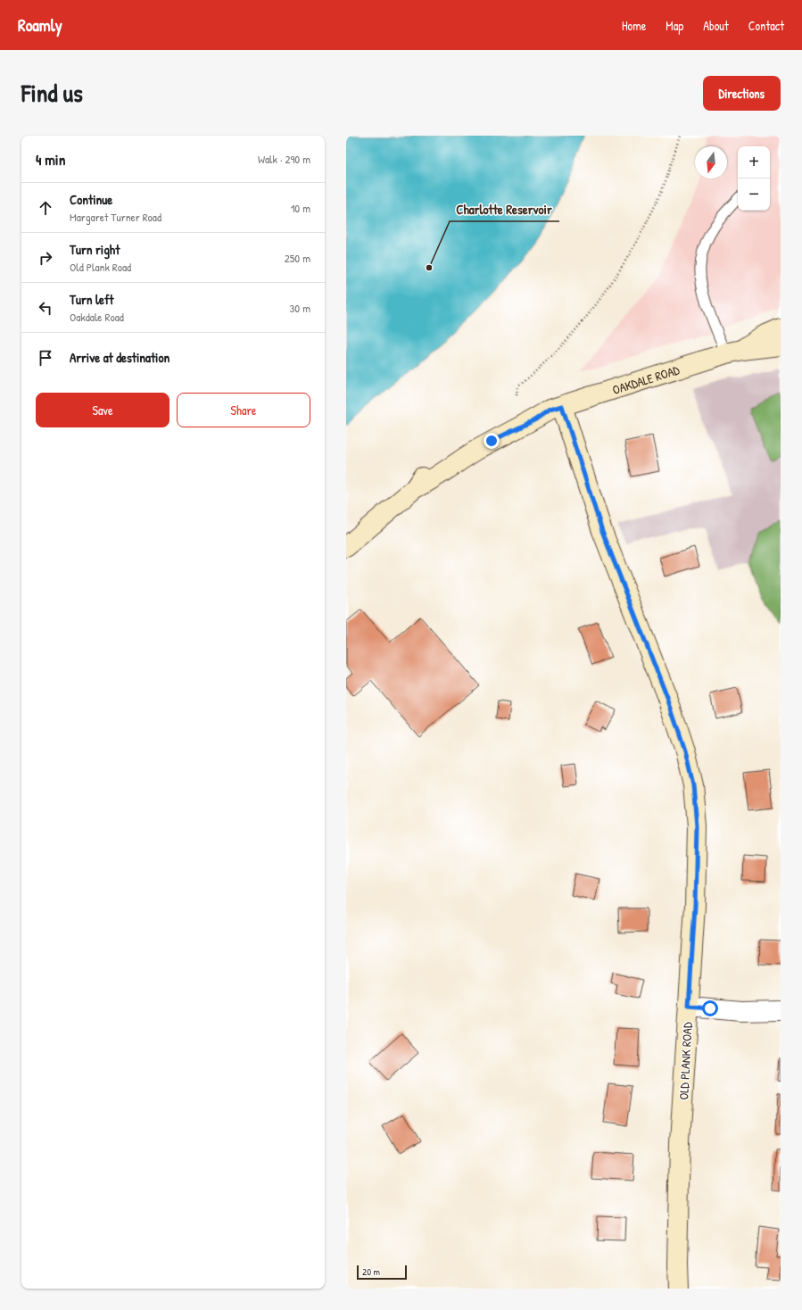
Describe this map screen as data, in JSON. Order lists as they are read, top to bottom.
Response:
{
  "streets": {
    "street": ["OAKDALE ROAD", "OLD PLANK ROAD"]
  },
  "crossings": [
    ["OAKDALE ROAD", "OLD PLANK ROAD"]
  ],
  "places": ["Charlotte Reservoir"],
  "scale_bar": "20 m",
  "north": "bottom",
  "page": {
    "header": "Roamly",
    "nav": [
      "Home",
      "Map",
      "About",
      "Contact"
    ],
    "title": "Find us",
    "buttons": [
      "Directions",
      ["Save", "Share"]
    ],
    "heading": ["4 min", "Walk · 290 m"],
    "map_buttons": ["+", "−"],
    "list": [
      ["Continue", "Margaret Turner Road", "10 m"],
      ["Turn right", "Old Plank Road", "250 m"],
      ["Turn left", "Oakdale Road", "30 m"],
      "Arrive at destination"
    ],
    "scale": "20 m"
  }
}
